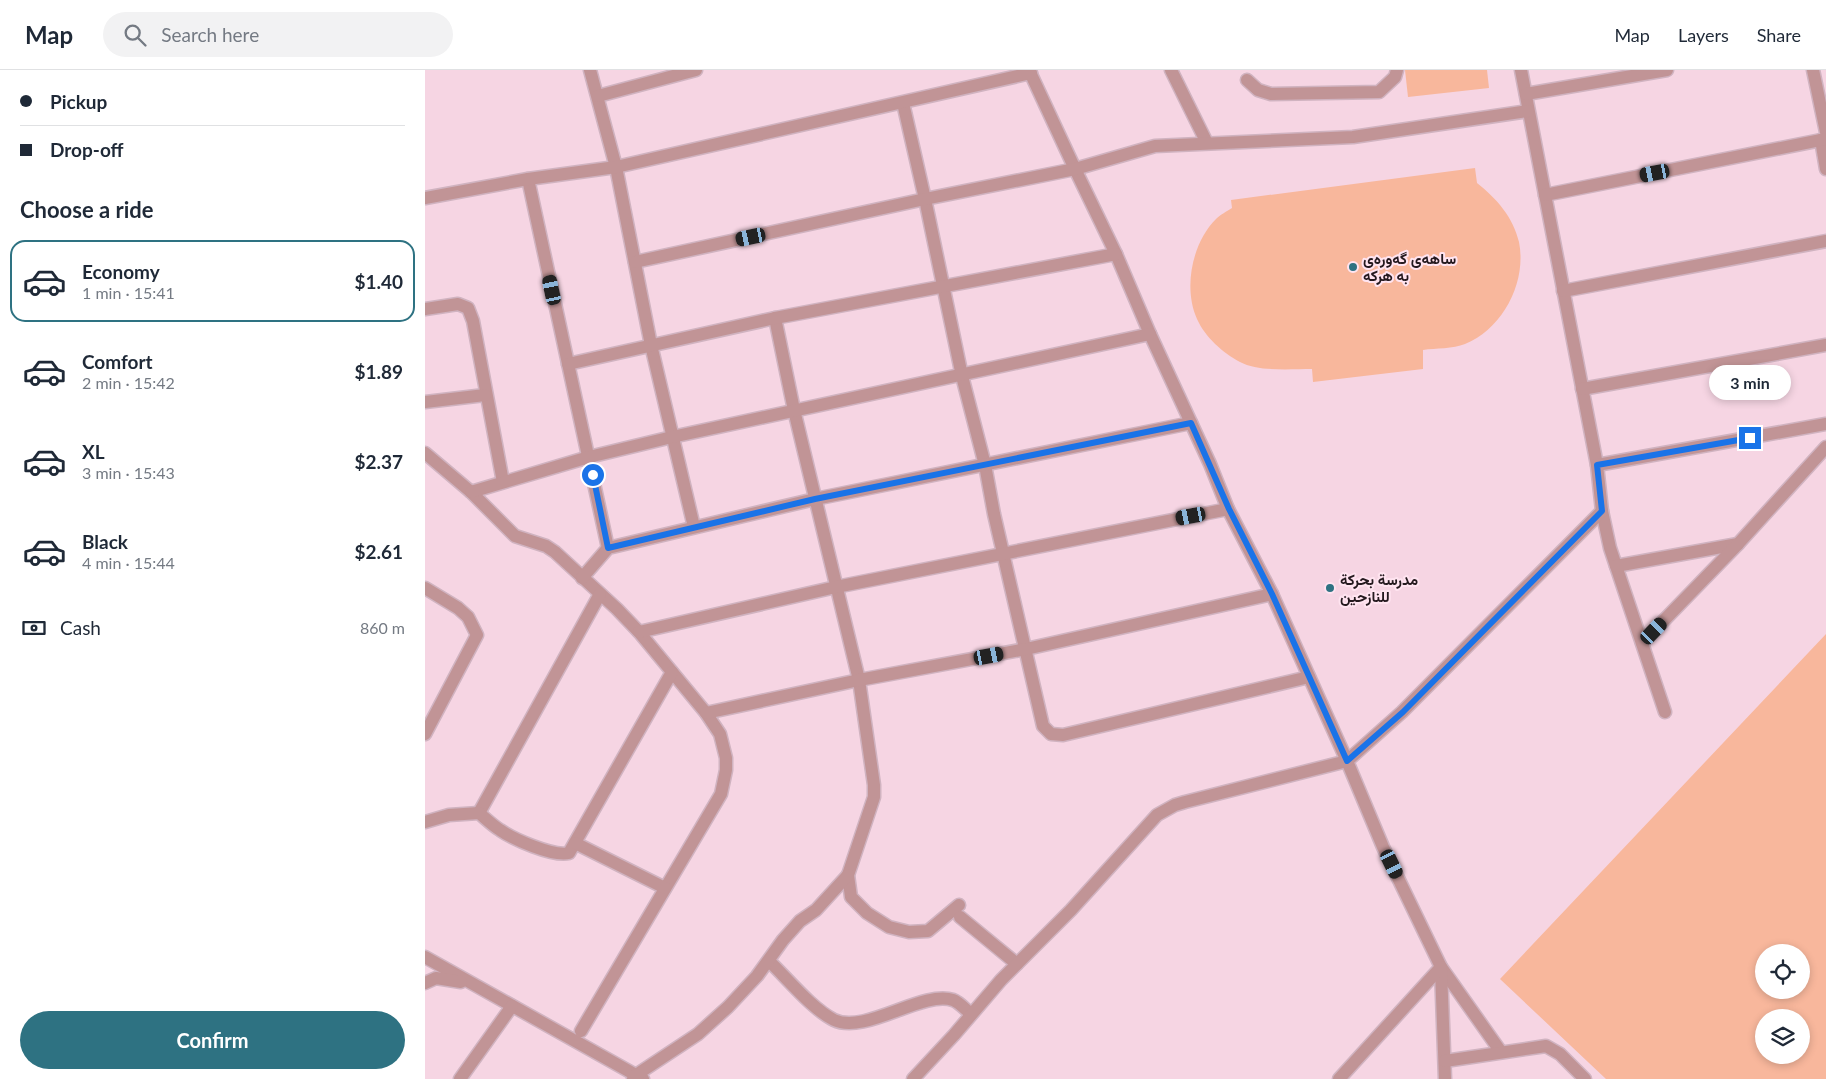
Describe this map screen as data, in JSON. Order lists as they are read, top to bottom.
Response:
{
  "places": ["ساهه‌ی گه‌وره‌ی به هركه‌", "مدرسة بحركة للنازحين"],
  "page": {
    "header": "Map",
    "search": "Search here",
    "nav": ["Map", "Layers", "Share"],
    "banner": ["Pickup", "Drop-off"],
    "heading": "Choose a ride",
    "list": [
      {
        "name": "Economy",
        "note": "1 min · 15:41",
        "value": "$1.40"
      },
      {
        "name": "Comfort",
        "note": "2 min · 15:42",
        "value": "$1.89"
      },
      {
        "name": "XL",
        "note": "3 min · 15:43",
        "value": "$2.37"
      },
      {
        "name": "Black",
        "note": "4 min · 15:44",
        "value": "$2.61"
      }
    ],
    "bubble": "3 min",
    "pay": ["Cash", "860 m"],
    "buttons": "Confirm"
  }
}
